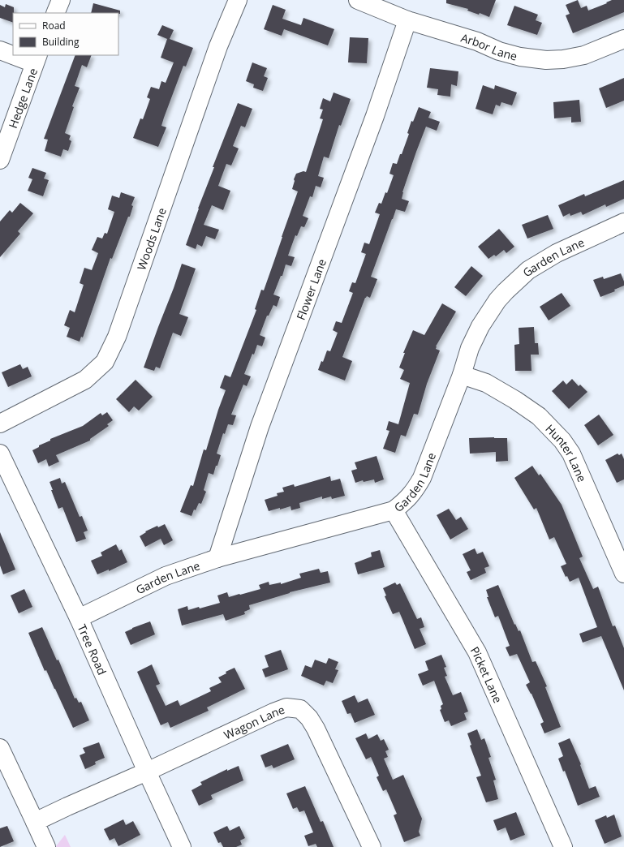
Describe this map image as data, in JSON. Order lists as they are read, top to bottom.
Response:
{
  "streets": {
    "street": [
      "Arbor Lane",
      "Hedge Lane",
      "Woods Lane",
      "Garden Lane",
      "Flower Lane",
      "Hunter Lane",
      "Tree Road",
      "Picket Lane",
      "Wagon Lane"
    ]
  },
  "crossings": [
    ["Arbor Lane", "Flower Lane"],
    ["Garden Lane", "Flower Lane"],
    ["Garden Lane", "Hunter Lane"],
    ["Garden Lane", "Tree Road"],
    ["Garden Lane", "Picket Lane"],
    ["Tree Road", "Wagon Lane"]
  ],
  "legend": ["Road", "Building"]
}
